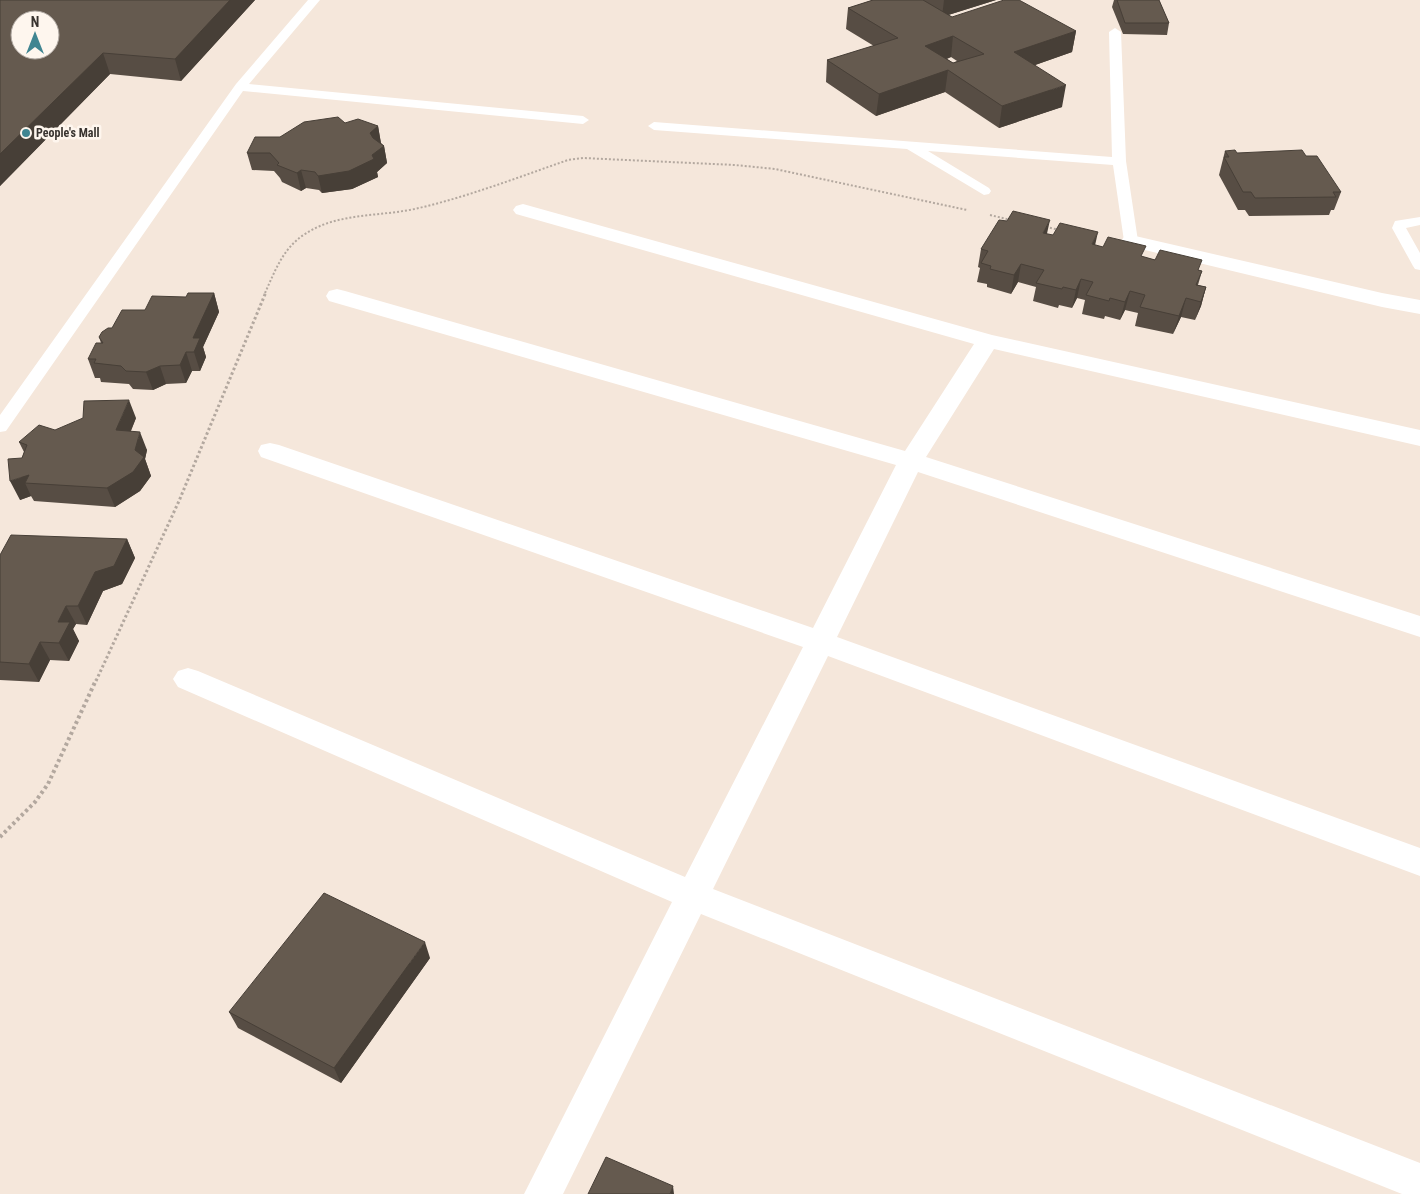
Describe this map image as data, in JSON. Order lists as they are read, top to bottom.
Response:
{
  "places": ["People's Mall"],
  "north": "top"
}
